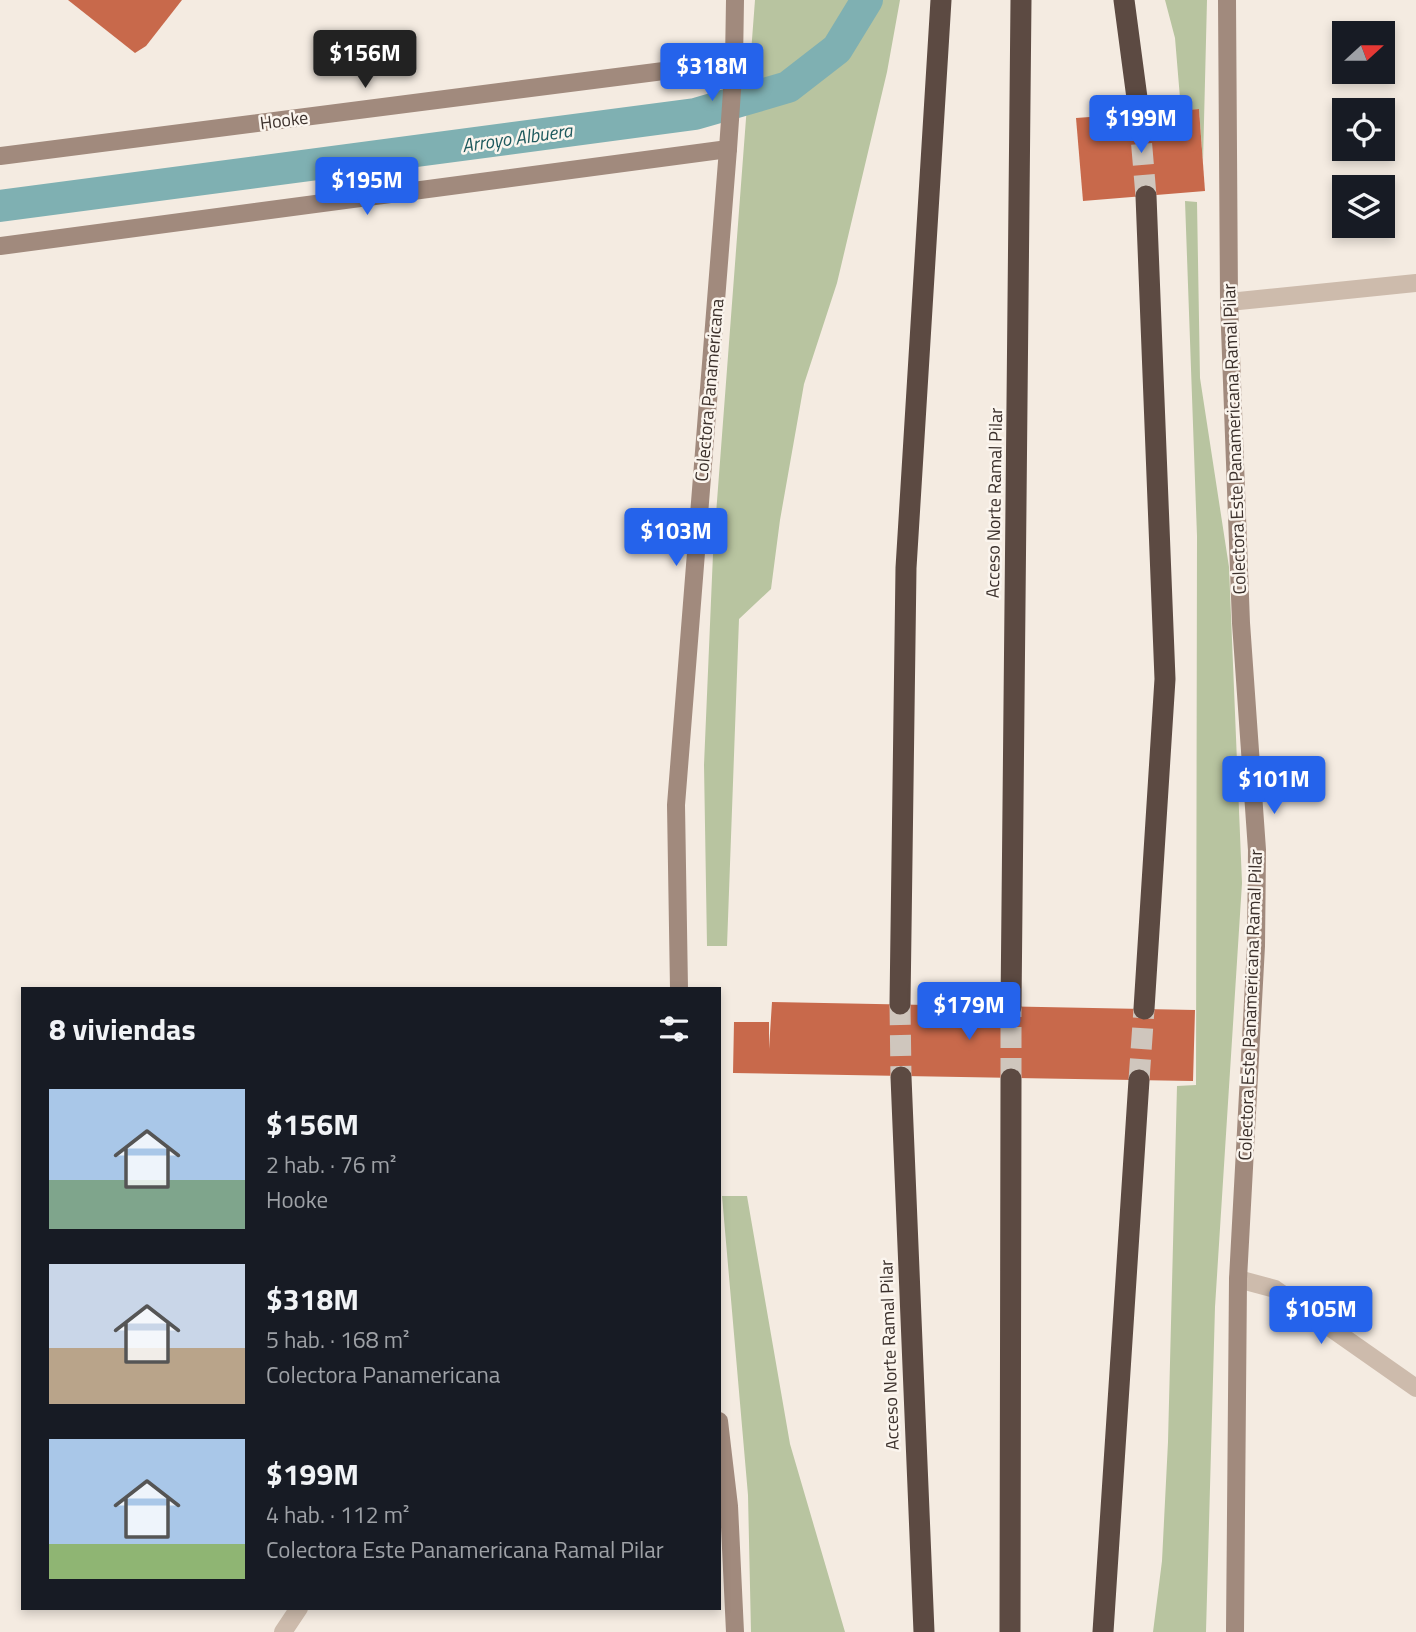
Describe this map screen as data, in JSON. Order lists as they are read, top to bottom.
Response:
{
  "streets": {
    "highway": ["Acceso Norte Ramal Pilar"],
    "street": ["Hooke", "Colectora Panamericana", "Colectora Este Panamericana Ramal Pilar"]
  },
  "crossings": [
    ["Hooke", "Colectora Panamericana"]
  ],
  "water": ["Arroyo Albuera"],
  "north": "right",
  "page": {
    "price": [
      "$156M",
      "$318M",
      "$199M",
      "$195M",
      "$103M",
      "$101M",
      "$179M",
      "$105M"
    ],
    "heading": "8 viviendas",
    "list": [
      {
        "name": "$156M",
        "note": "2 hab. · 76 m² · Hooke"
      },
      {
        "name": "$318M",
        "note": "5 hab. · 168 m² · Colectora Panamericana"
      },
      {
        "name": "$199M",
        "note": "4 hab. · 112 m² · Colectora Este Panamericana Ramal Pilar"
      }
    ]
  }
}
